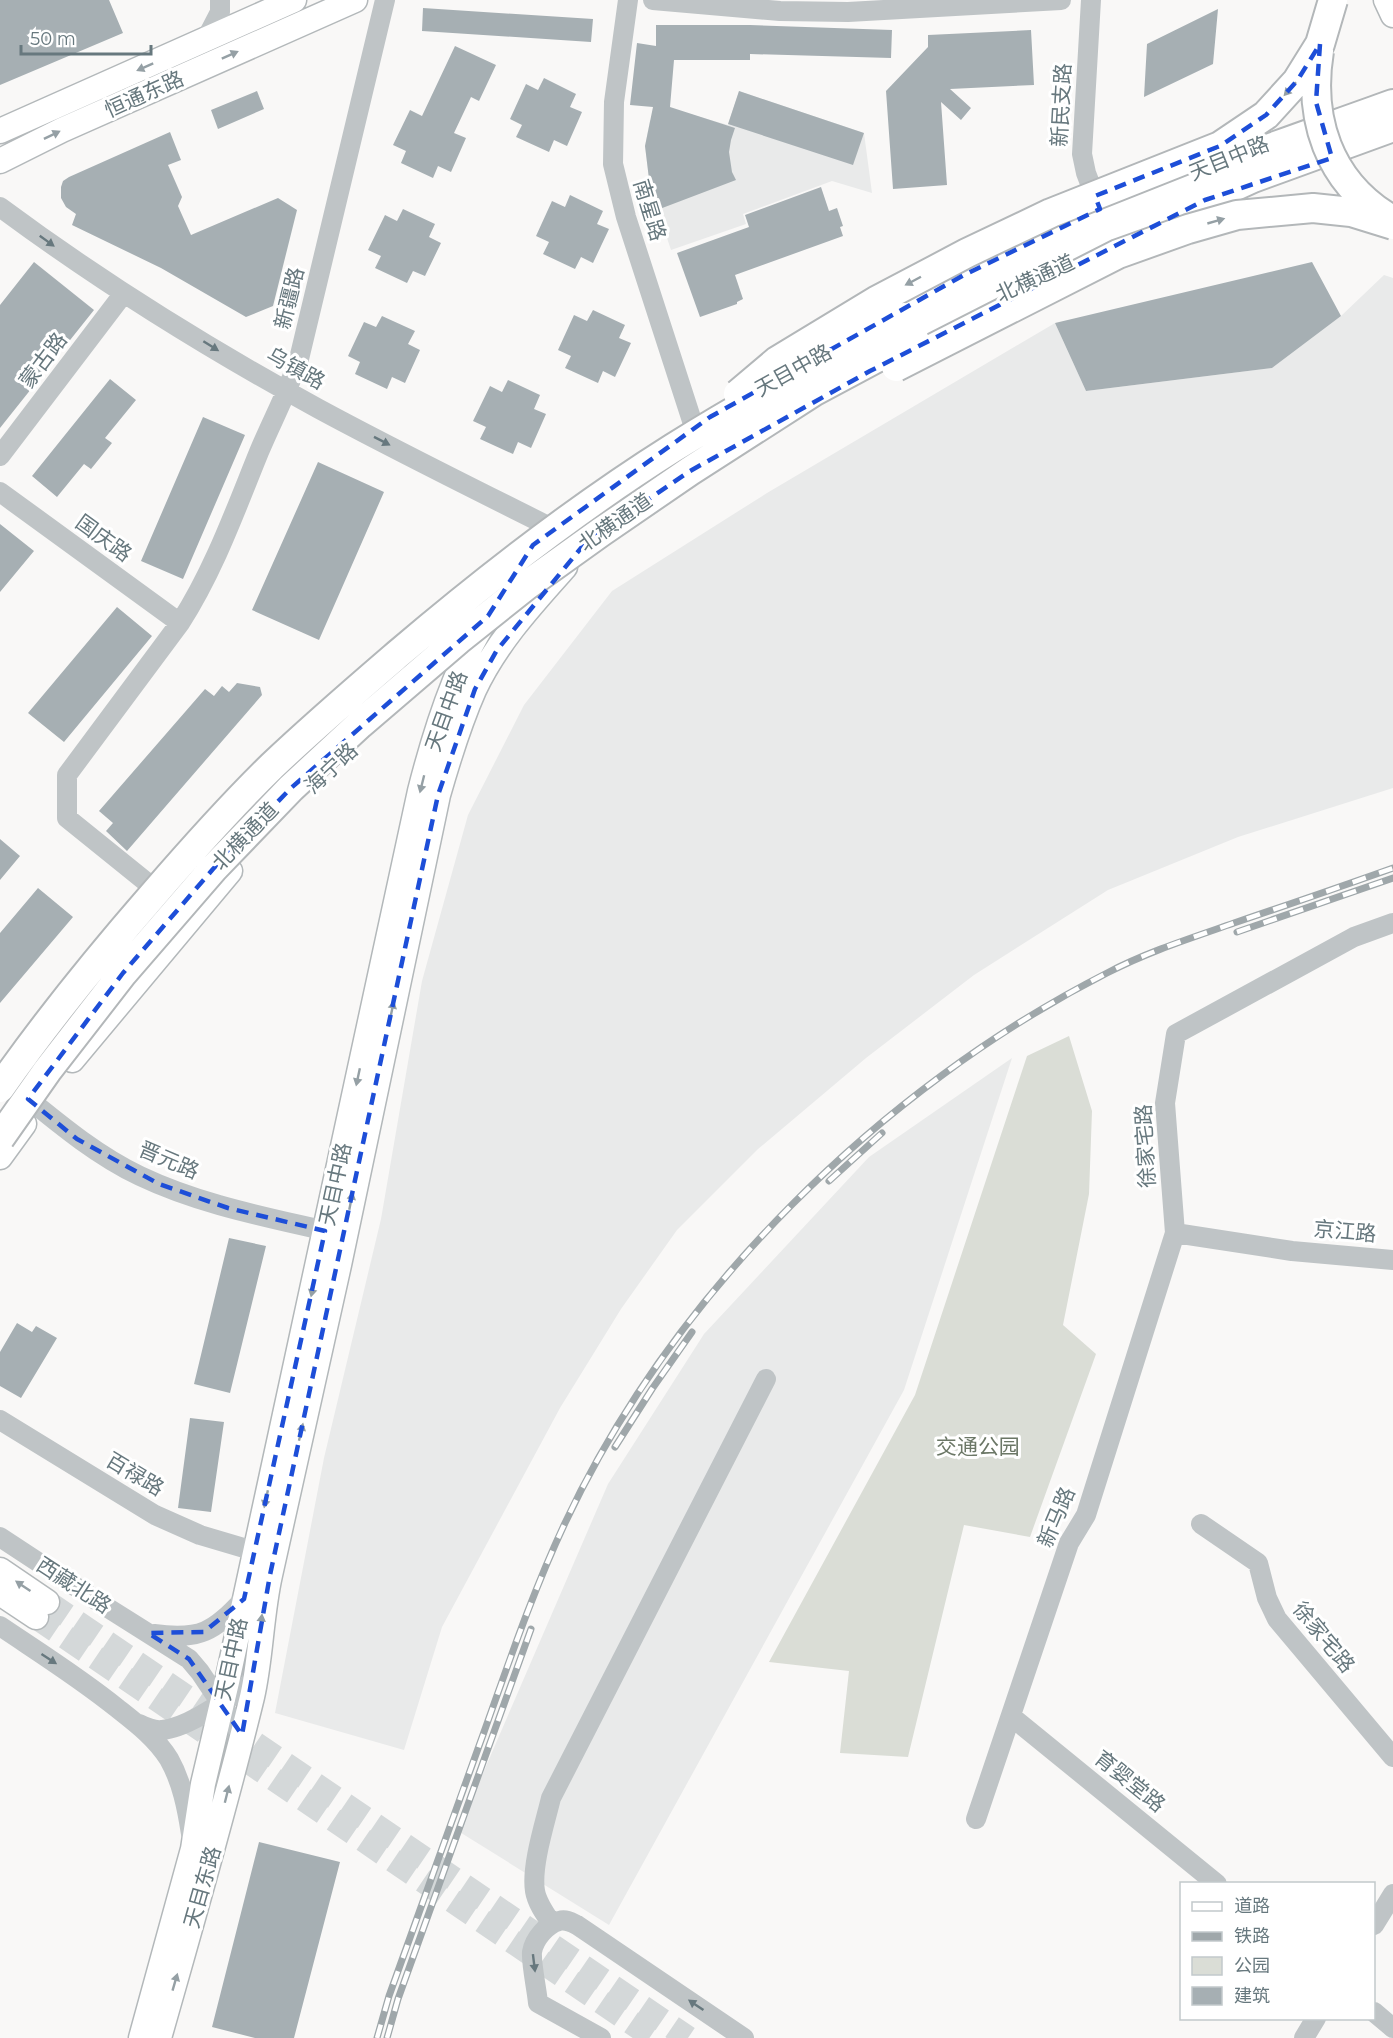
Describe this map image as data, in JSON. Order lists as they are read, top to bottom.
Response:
{
  "streets": {
    "highway": ["北横通道"],
    "main road": [
      "恒通东路",
      "天目中路",
      "海宁路",
      "西藏北路",
      "天目东路"
    ],
    "street": [
      "新民支路",
      "南星路",
      "新疆路",
      "蒙古路",
      "乌镇路",
      "国庆路",
      "徐家宅路",
      "晋元路",
      "京江路",
      "百禄路",
      "新马路",
      "育婴堂路"
    ]
  },
  "crossings": [
    ["新民支路", "天目中路"],
    ["天目中路", "南星路"],
    ["天目中路", "乌镇路"],
    ["天目中路", "海宁路"],
    ["天目中路", "晋元路"],
    ["天目中路", "百禄路"],
    ["天目中路", "西藏北路"],
    ["天目中路", "天目东路"],
    ["新疆路", "乌镇路"],
    ["新疆路", "国庆路"],
    ["蒙古路", "乌镇路"],
    ["乌镇路", "海宁路"],
    ["海宁路", "晋元路"],
    ["徐家宅路", "京江路"],
    ["徐家宅路", "新马路"],
    ["京江路", "新马路"],
    ["新马路", "育婴堂路"],
    ["西藏北路", "天目东路"]
  ],
  "one_way": ["乌镇路"],
  "parks": ["交通公园"],
  "legend": [
    "道路",
    "铁路",
    "公园",
    "建筑"
  ],
  "scale_bar": "50 m"
}
